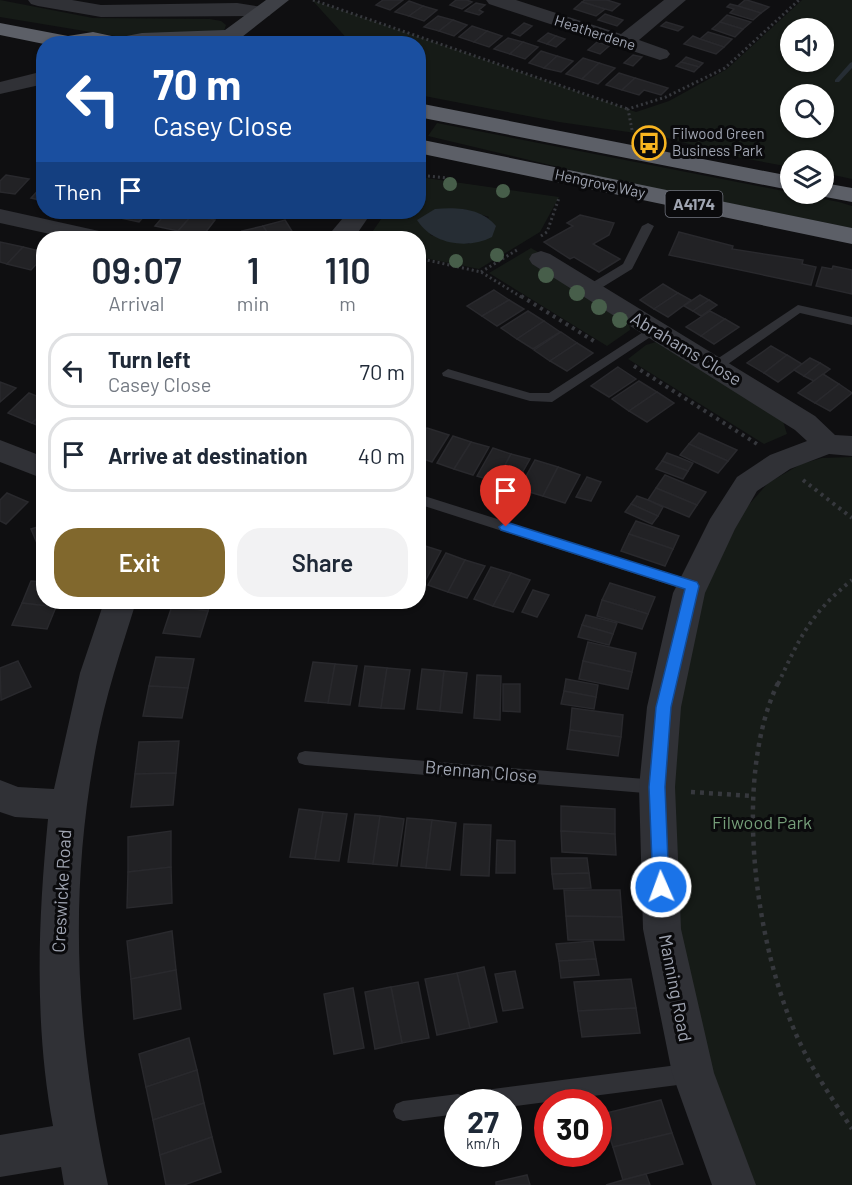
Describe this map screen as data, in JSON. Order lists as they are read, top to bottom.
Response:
{
  "streets": {
    "highway": ["Hengrove Way", "A4174"],
    "street": [
      "Heatherdene",
      "Abrahams Close",
      "Creswicke Road",
      "Manning Road"
    ],
    "lane": ["Brennan Close"]
  },
  "crossings": [
    ["Abrahams Close", "Manning Road"],
    ["Brennan Close", "Manning Road"]
  ],
  "parks": ["Filwood Park"],
  "places": {
    "bus stop": ["Filwood Green Business Park"]
  },
  "page": {
    "turn": ["70 m", "Casey Close"],
    "then": "Then",
    "eta": [
      "09:07",
      "Arrival",
      "1",
      "min",
      "110",
      "m"
    ],
    "list": [
      {
        "name": "Turn left",
        "note": "Casey Close",
        "value": "70 m"
      },
      {
        "name": "Arrive at destination",
        "value": "40 m"
      }
    ],
    "buttons": ["Exit", "Share"],
    "speed": "27 km/h",
    "limit": "30"
  }
}
